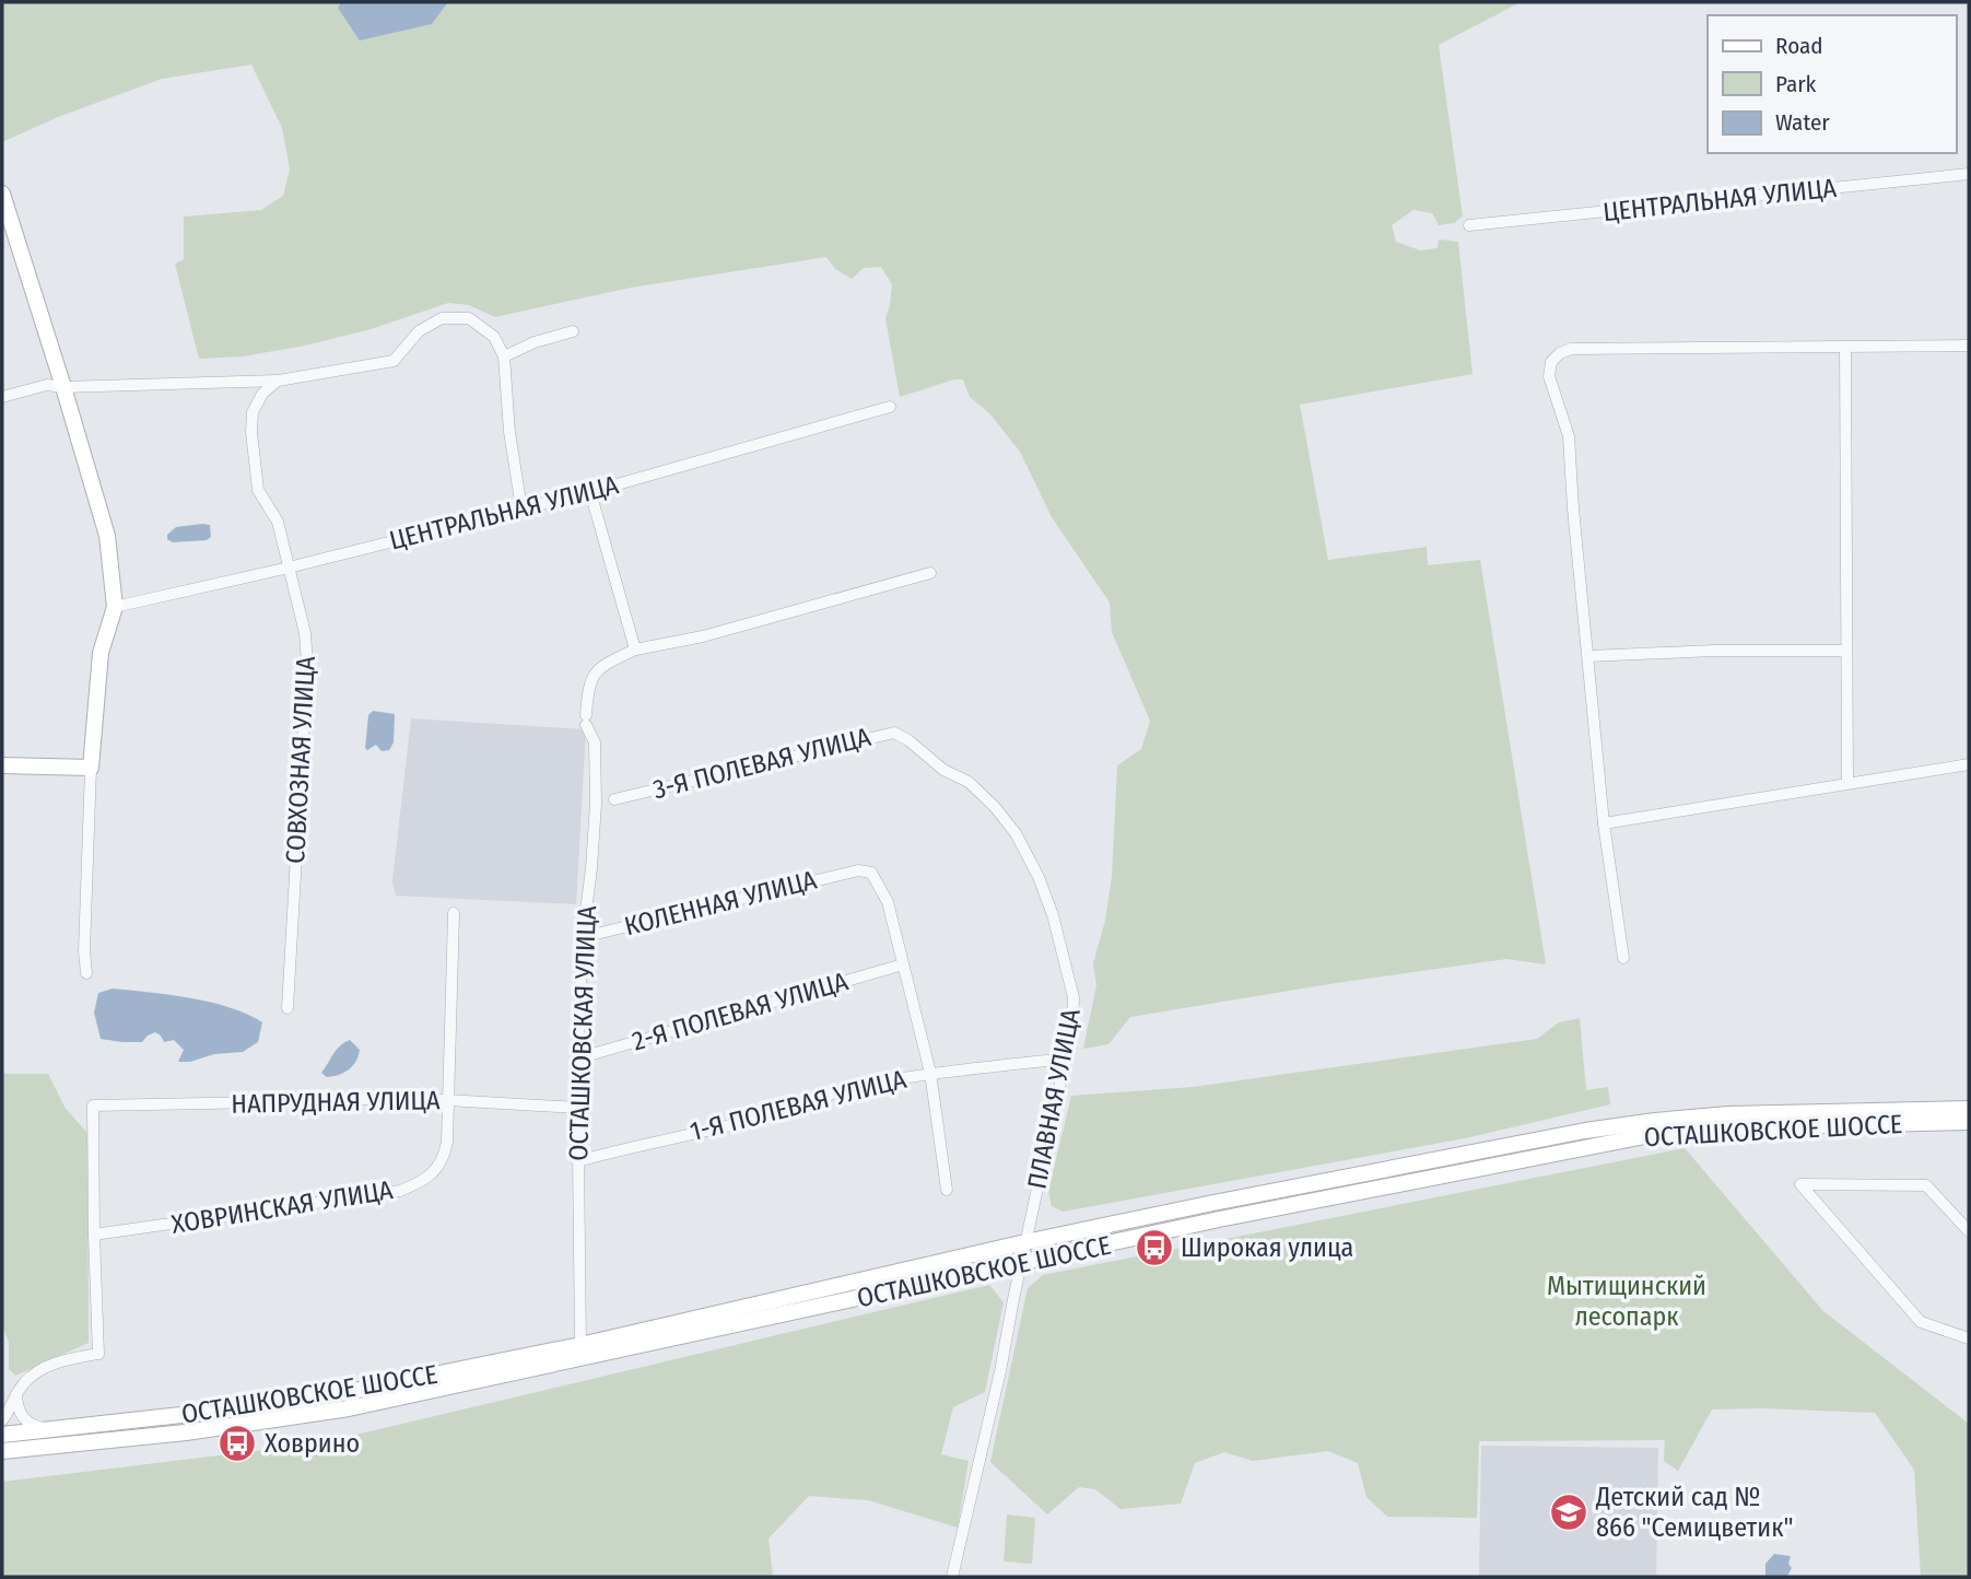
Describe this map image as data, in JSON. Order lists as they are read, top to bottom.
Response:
{
  "streets": {
    "main road": ["ОСТАШКОВСКОЕ ШОССЕ"],
    "street": [
      "ЦЕНТРАЛЬНАЯ УЛИЦА",
      "СОВХОЗНАЯ УЛИЦА",
      "3-Я ПОЛЕВАЯ УЛИЦА",
      "КОЛЕННАЯ УЛИЦА",
      "2-Я ПОЛЕВАЯ УЛИЦА",
      "ОСТАШКОВСКАЯ УЛИЦА",
      "ПЛАВНАЯ УЛИЦА",
      "НАПРУДНАЯ УЛИЦА",
      "1-Я ПОЛЕВАЯ УЛИЦА",
      "ХОВРИНСКАЯ УЛИЦА"
    ]
  },
  "crossings": [
    ["ЦЕНТРАЛЬНАЯ УЛИЦА", "СОВХОЗНАЯ УЛИЦА"],
    ["3-Я ПОЛЕВАЯ УЛИЦА", "ПЛАВНАЯ УЛИЦА"],
    ["КОЛЕННАЯ УЛИЦА", "2-Я ПОЛЕВАЯ УЛИЦА"],
    ["КОЛЕННАЯ УЛИЦА", "ОСТАШКОВСКАЯ УЛИЦА"],
    ["2-Я ПОЛЕВАЯ УЛИЦА", "ОСТАШКОВСКАЯ УЛИЦА"],
    ["ОСТАШКОВСКАЯ УЛИЦА", "НАПРУДНАЯ УЛИЦА"],
    ["ОСТАШКОВСКАЯ УЛИЦА", "1-Я ПОЛЕВАЯ УЛИЦА"],
    ["ОСТАШКОВСКАЯ УЛИЦА", "ОСТАШКОВСКОЕ ШОССЕ"],
    ["ПЛАВНАЯ УЛИЦА", "1-Я ПОЛЕВАЯ УЛИЦА"],
    ["ПЛАВНАЯ УЛИЦА", "ОСТАШКОВСКОЕ ШОССЕ"],
    ["НАПРУДНАЯ УЛИЦА", "ХОВРИНСКАЯ УЛИЦА"]
  ],
  "parks": ["Мытищинский лесопарк"],
  "places": {
    "bus stop": ["Широкая улица", "Ховрино"],
    "school or university": ["Детский сад № 866 \"Семицветик\""]
  },
  "legend": ["Road", "Park", "Water"]
}
